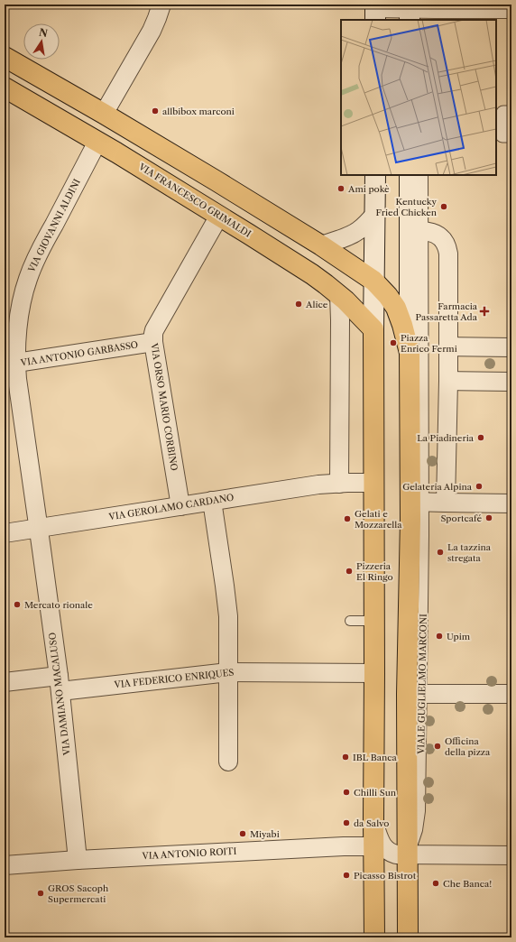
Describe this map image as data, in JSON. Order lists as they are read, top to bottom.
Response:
{
  "streets": {
    "main road": ["VIA FRANCESCO GRIMALDI", "VIALE GUGLIELMO MARCONI"],
    "street": [
      "VIA GIOVANNI ALDINI",
      "VIA ANTONIO GARBASSO",
      "VIA ORSO MARIO CORBINO",
      "VIA GEROLAMO CARDANO",
      "VIA FEDERICO ENRIQUES",
      "VIA DAMIANO MACALUSO",
      "VIA ANTONIO ROITI"
    ]
  },
  "crossings": [
    ["VIA FRANCESCO GRIMALDI", "VIA GIOVANNI ALDINI"],
    ["VIA FRANCESCO GRIMALDI", "VIA ORSO MARIO CORBINO"],
    ["VIA GIOVANNI ALDINI", "VIA ANTONIO GARBASSO"],
    ["VIA GIOVANNI ALDINI", "VIA GEROLAMO CARDANO"],
    ["VIA GIOVANNI ALDINI", "VIA DAMIANO MACALUSO"],
    ["VIA ANTONIO GARBASSO", "VIA ORSO MARIO CORBINO"],
    ["VIA ORSO MARIO CORBINO", "VIA GEROLAMO CARDANO"],
    ["VIA GEROLAMO CARDANO", "VIA DAMIANO MACALUSO"],
    ["VIA FEDERICO ENRIQUES", "VIA DAMIANO MACALUSO"],
    ["VIA DAMIANO MACALUSO", "VIA ANTONIO ROITI"]
  ],
  "places": {
    "other": [
      "allbibox marconi",
      "Ami pokè",
      "Kentucky Fried Chicken",
      "Alice",
      "Piazza Enrico Fermi",
      "La Piadineria",
      "Gelateria Alpina",
      "Sportcafé",
      "Gelati e Mozzarella",
      "La tazzina stregata",
      "Pizzeria El Ringo",
      "Mercato rionale",
      "Upim",
      "Officina della pizza",
      "IBL Banca",
      "Chilli Sun",
      "da Salvo",
      "Miyabi",
      "Picasso Bistrot",
      "Che Banca!",
      "GROS Sacoph Supermercati"
    ],
    "health": ["Farmacia Passaretta Ada"]
  },
  "north": "top"
}
